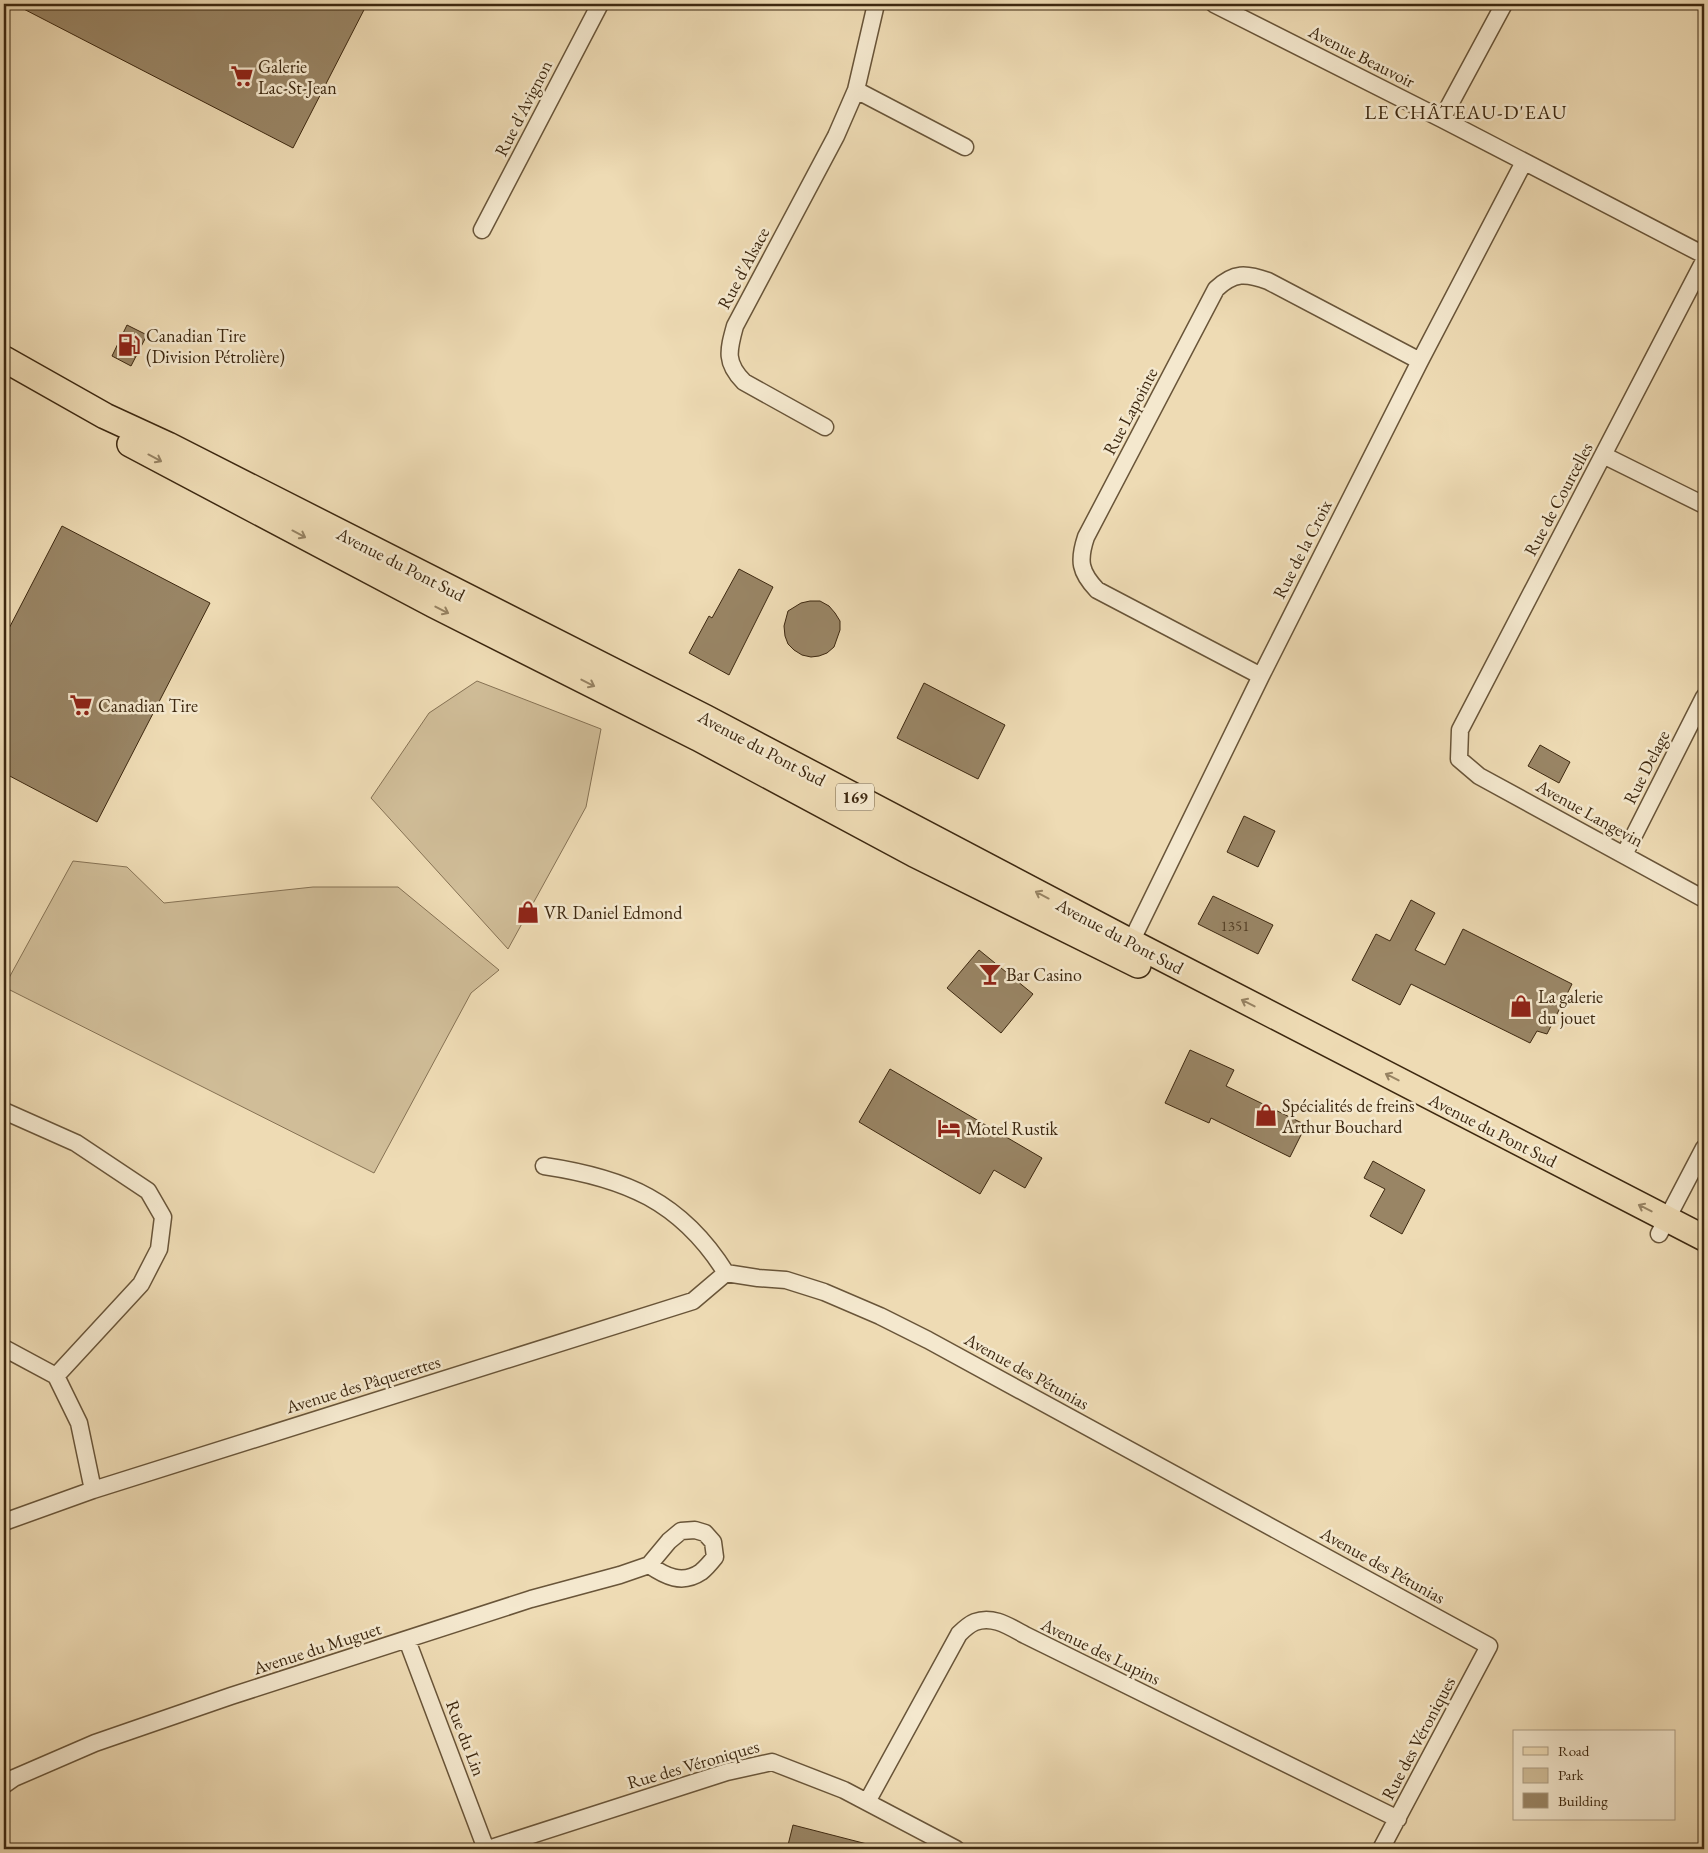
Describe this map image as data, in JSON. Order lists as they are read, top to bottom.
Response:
{
  "streets": {
    "main road": ["Avenue du Pont Sud", "169"],
    "street": [
      "Avenue Beauvoir",
      "Rue d'Avignon",
      "Rue d'Alsace",
      "Rue Lapointe",
      "Rue de Courcelles",
      "Rue de la Croix",
      "Rue Delage",
      "Avenue Langevin",
      "Avenue des Pétunias",
      "Avenue des Pâquerettes",
      "Avenue du Muguet",
      "Avenue des Lupins",
      "Rue du Lin",
      "Rue des Véroniques"
    ]
  },
  "crossings": [
    ["Avenue Beauvoir", "Rue de la Croix"],
    ["Rue Lapointe", "Rue de la Croix"],
    ["Rue de Courcelles", "Avenue Langevin"],
    ["Rue de la Croix", "Avenue du Pont Sud"],
    ["Rue Delage", "Avenue Langevin"],
    ["Avenue des Pétunias", "Avenue des Pâquerettes"],
    ["Avenue des Pétunias", "Rue des Véroniques"],
    ["Avenue du Muguet", "Rue du Lin"],
    ["Avenue des Lupins", "Rue des Véroniques"],
    ["Rue du Lin", "Rue des Véroniques"]
  ],
  "districts": ["LE CHÂTEAU-D'EAU"],
  "places": {
    "supermarket": ["Galerie Lac-St-Jean", "Canadian Tire"],
    "fuel station": ["Canadian Tire (Division Pétrolière)"],
    "shop": ["VR Daniel Edmond", "La galerie du jouet", "Spécialités de freins Arthur Bouchard"],
    "bar": ["Bar Casino"],
    "hotel": ["Motel Rustik"]
  },
  "house_numbers": ["1351"],
  "legend": ["Road", "Park", "Building"]
}
